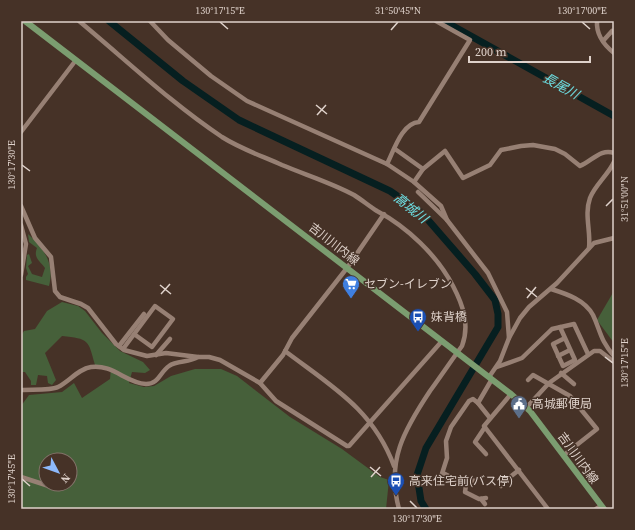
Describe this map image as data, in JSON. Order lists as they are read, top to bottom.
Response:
{
  "streets": {
    "main road": ["吉川川内線"]
  },
  "water": ["長尾川", "高城川"],
  "places": {
    "supermarket": ["セブン-イレブン"],
    "bus stop": ["妹背橋", "高来住宅前(バス停)"],
    "public building": ["高城郵便局"]
  },
  "scale_bar": "200 m",
  "north": "bottom right",
  "coordinates": [
    "130°17'15\"E",
    "31°50'45\"N",
    "130°17'00\"E",
    "130°17'30\"E",
    "31°51'00\"N",
    "130°17'45\"E"
  ]
}
